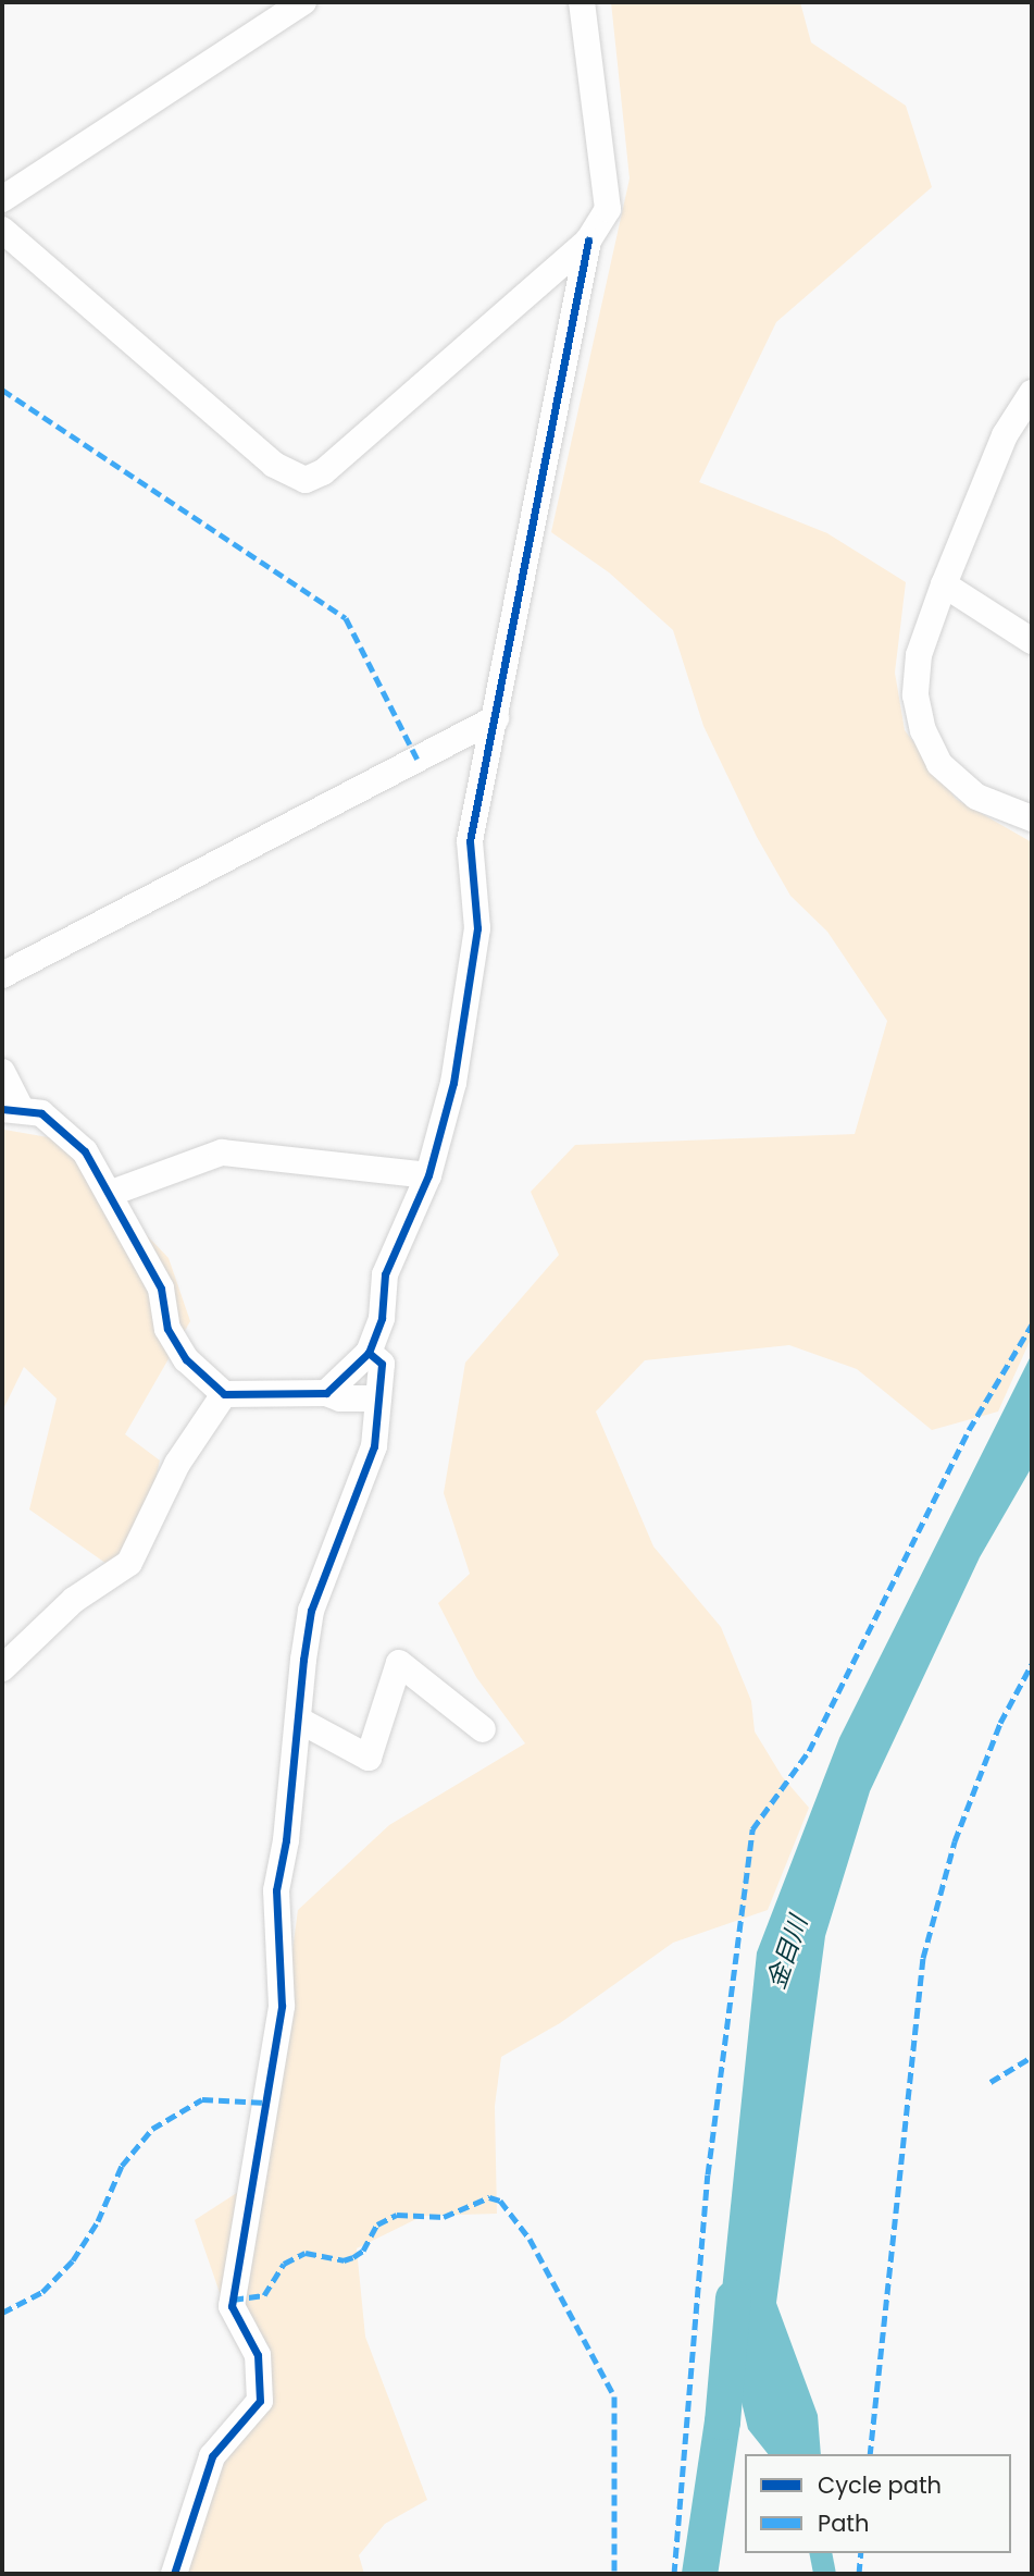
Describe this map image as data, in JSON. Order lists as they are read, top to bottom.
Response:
{
  "water": ["金目川"],
  "legend": ["Cycle path", "Path"]
}
